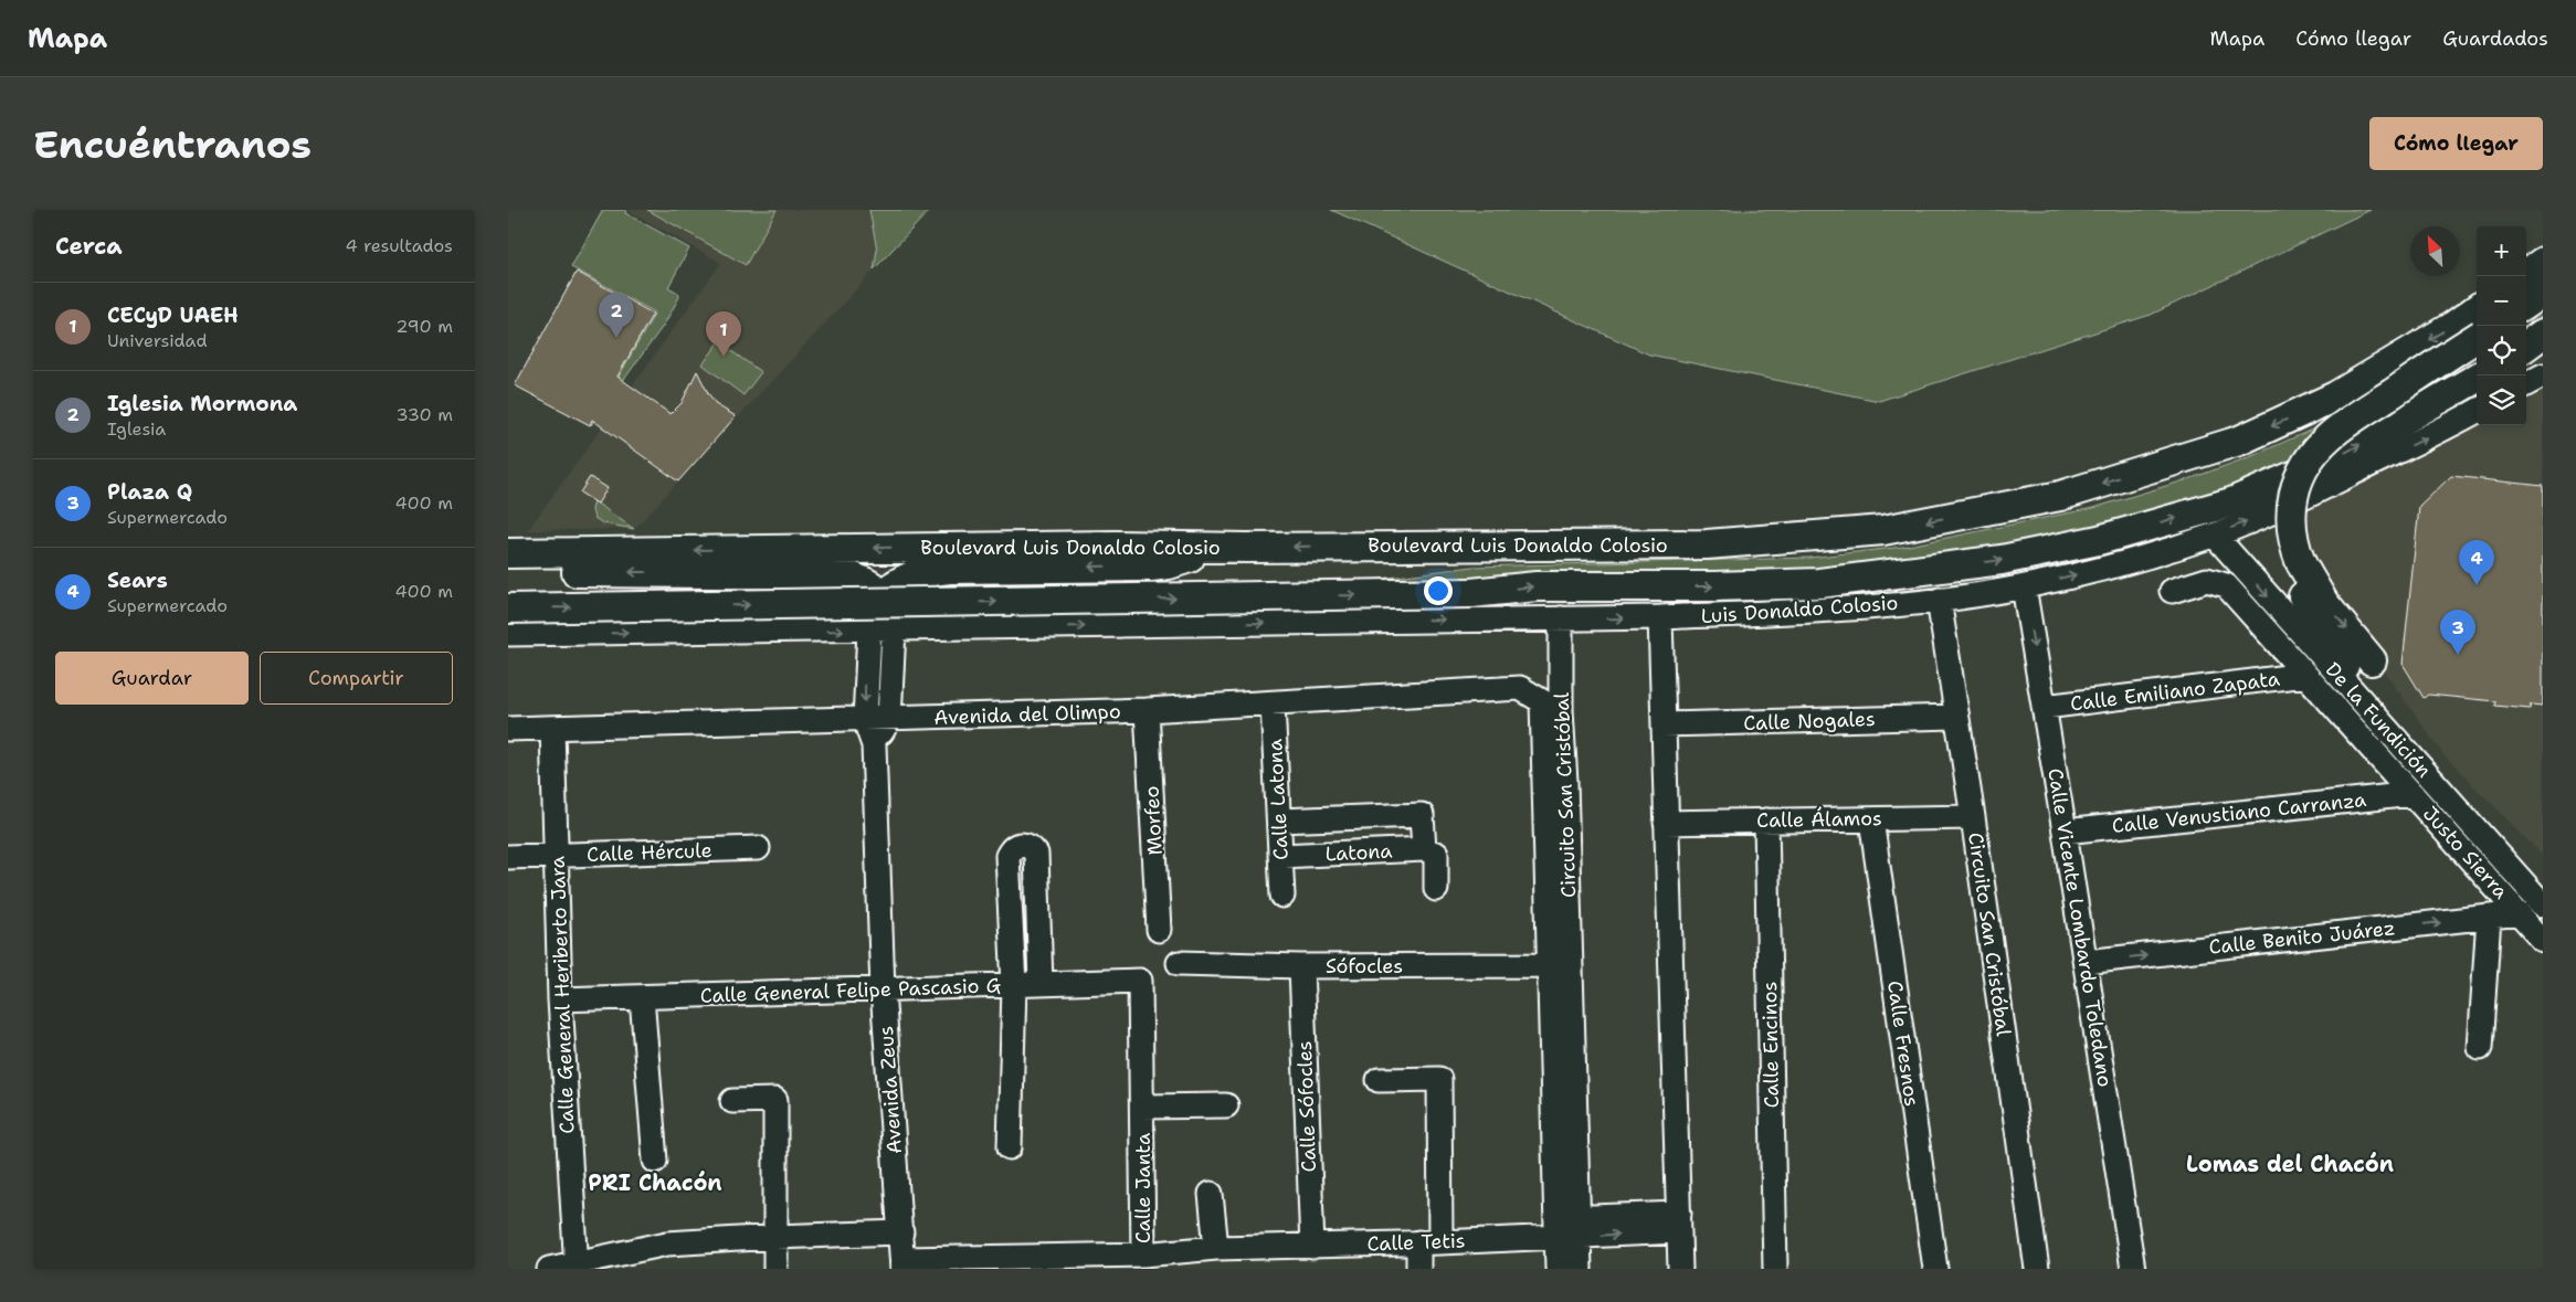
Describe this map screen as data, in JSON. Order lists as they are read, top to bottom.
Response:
{
  "streets": {
    "main road": ["Boulevard Luis Donaldo Colosio"],
    "street": [
      "Luis Donaldo Colosio",
      "Calle Emiliano Zapata",
      "Avenida del Olimpo",
      "De la Fundición",
      "Calle Nogales",
      "Circuito San Cristóbal",
      "Calle Latona",
      "Calle Venustiano Carranza",
      "Calle Álamos",
      "Morfeo",
      "Calle Hércule",
      "Latona",
      "Justo Sierra",
      "Calle Vicente Lombardo Toledano",
      "Calle Benito Juárez",
      "Sófocles",
      "Calle General Felipe Pascasio G",
      "Calle General Heriberto Jara",
      "Calle Fresnos",
      "Calle Encinos",
      "Avenida Zeus",
      "Calle Sófocles",
      "Calle Janta",
      "Calle Tetis"
    ]
  },
  "crossings": [
    ["Luis Donaldo Colosio", "De la Fundición"],
    ["Luis Donaldo Colosio", "Circuito San Cristóbal"],
    ["Luis Donaldo Colosio", "Calle Vicente Lombardo Toledano"],
    ["Luis Donaldo Colosio", "Avenida Zeus"],
    ["Calle Emiliano Zapata", "Justo Sierra"],
    ["Calle Emiliano Zapata", "Calle Vicente Lombardo Toledano"],
    ["Avenida del Olimpo", "Calle Latona"],
    ["Avenida del Olimpo", "Morfeo"],
    ["Avenida del Olimpo", "Sófocles"],
    ["Avenida del Olimpo", "Calle General Heriberto Jara"],
    ["Avenida del Olimpo", "Avenida Zeus"],
    ["Calle Nogales", "Circuito San Cristóbal"],
    ["Circuito San Cristóbal", "Calle Álamos"],
    ["Circuito San Cristóbal", "Calle Tetis"],
    ["Calle Latona", "Latona"],
    ["Calle Venustiano Carranza", "Justo Sierra"],
    ["Calle Venustiano Carranza", "Calle Vicente Lombardo Toledano"],
    ["Calle Álamos", "Calle Fresnos"],
    ["Calle Álamos", "Calle Encinos"],
    ["Calle Hércule", "Calle General Heriberto Jara"],
    ["Justo Sierra", "Calle Benito Juárez"],
    ["Calle Vicente Lombardo Toledano", "Calle Benito Juárez"],
    ["Sófocles", "Calle Sófocles"],
    ["Calle General Felipe Pascasio G", "Calle General Heriberto Jara"],
    ["Calle General Felipe Pascasio G", "Avenida Zeus"],
    ["Calle General Felipe Pascasio G", "Calle Janta"],
    ["Avenida Zeus", "Calle Janta"],
    ["Calle Sófocles", "Calle Tetis"],
    ["Calle Janta", "Calle Tetis"]
  ],
  "one_way": ["Luis Donaldo Colosio", "Calle Benito Juárez"],
  "districts": ["Lomas del Chacón", "PRI Chacón"],
  "north": "top left",
  "page": {
    "header": "Mapa",
    "nav": ["Mapa", "Cómo llegar", "Guardados"],
    "buttons": [
      "Cómo llegar",
      ["Guardar", "Compartir"]
    ],
    "title": "Encuéntranos",
    "heading": ["Cerca", "4 resultados"],
    "map_buttons": ["+", "−"],
    "list": [
      {
        "mark": "1",
        "name": "CECyD UAEH",
        "note": "Universidad",
        "value": "290 m"
      },
      {
        "mark": "2",
        "name": "Iglesia Mormona",
        "note": "Iglesia",
        "value": "330 m"
      },
      {
        "mark": "3",
        "name": "Plaza Q",
        "note": "Supermercado",
        "value": "400 m"
      },
      {
        "mark": "4",
        "name": "Sears",
        "note": "Supermercado",
        "value": "400 m"
      }
    ],
    "pins": [
      "2",
      "1",
      "4",
      "3"
    ]
  }
}
